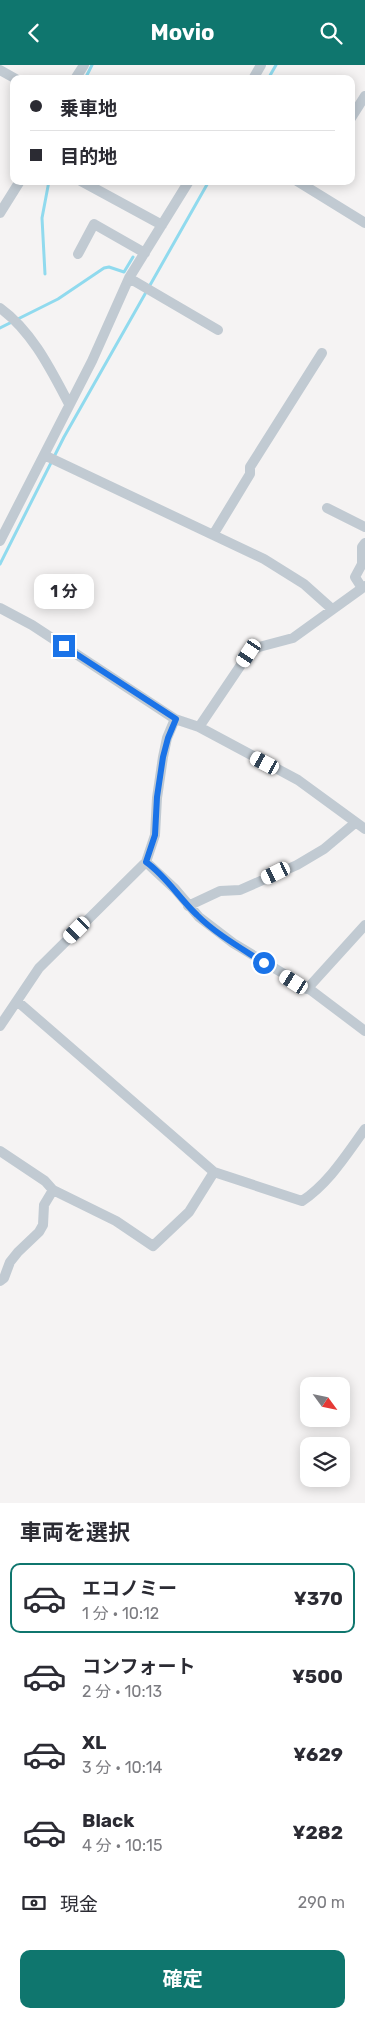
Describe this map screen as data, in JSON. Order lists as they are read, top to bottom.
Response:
{
  "north": "bottom right",
  "page": {
    "header": "Movio",
    "banner": ["乗車地", "目的地"],
    "bubble": "1 分",
    "heading": "車両を選択",
    "list": [
      {
        "name": "エコノミー",
        "note": "1 分 · 10:12",
        "value": "¥370"
      },
      {
        "name": "コンフォート",
        "note": "2 分 · 10:13",
        "value": "¥500"
      },
      {
        "name": "XL",
        "note": "3 分 · 10:14",
        "value": "¥629"
      },
      {
        "name": "Black",
        "note": "4 分 · 10:15",
        "value": "¥282"
      }
    ],
    "pay": ["現金", "290 m"],
    "buttons": "確定"
  }
}
